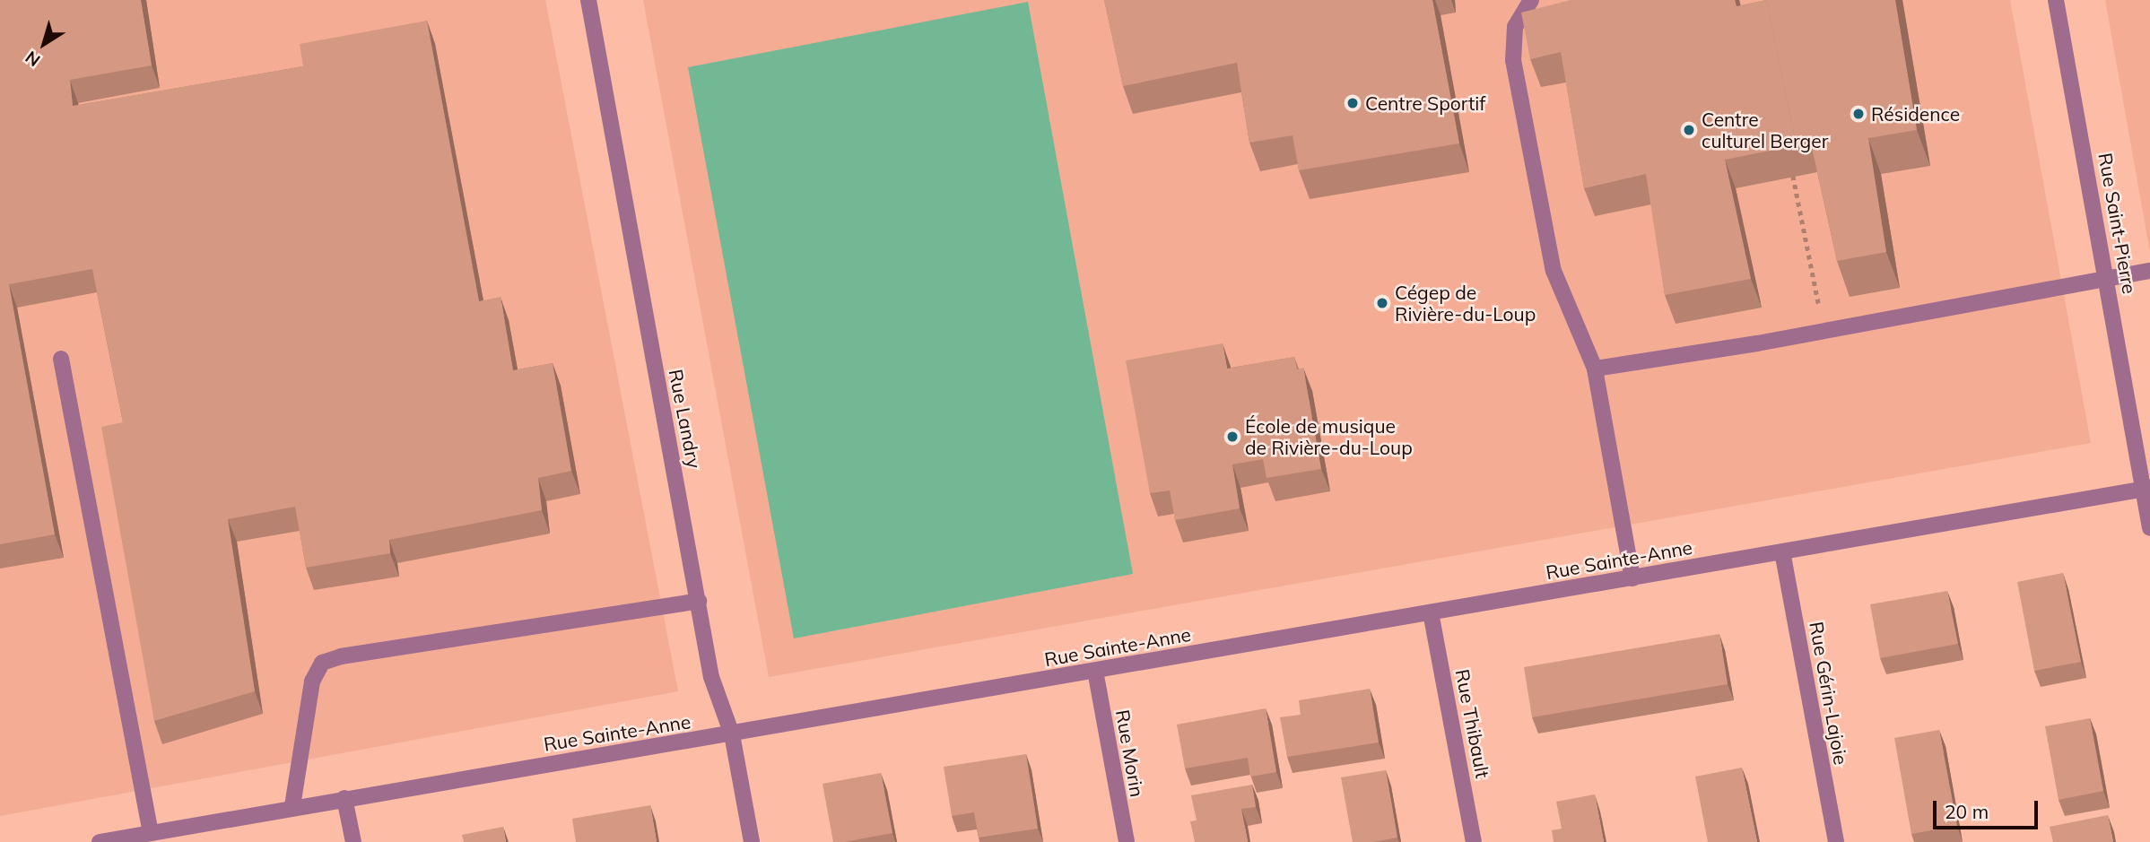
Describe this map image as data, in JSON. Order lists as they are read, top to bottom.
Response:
{
  "streets": {
    "street": [
      "Rue Saint-Pierre",
      "Rue Landry",
      "Rue Sainte-Anne",
      "Rue Gérin-Lajoie",
      "Rue Thibault",
      "Rue Morin"
    ]
  },
  "crossings": [
    ["Rue Saint-Pierre", "Rue Sainte-Anne"],
    ["Rue Landry", "Rue Sainte-Anne"],
    ["Rue Sainte-Anne", "Rue Gérin-Lajoie"],
    ["Rue Sainte-Anne", "Rue Thibault"],
    ["Rue Sainte-Anne", "Rue Morin"]
  ],
  "places": [
    "Centre Sportif",
    "Résidence",
    "Centre culturel Berger",
    "Cégep de Rivière-du-Loup",
    "École de musique de Rivière-du-Loup"
  ],
  "scale_bar": "20 m",
  "north": "bottom left"
}
